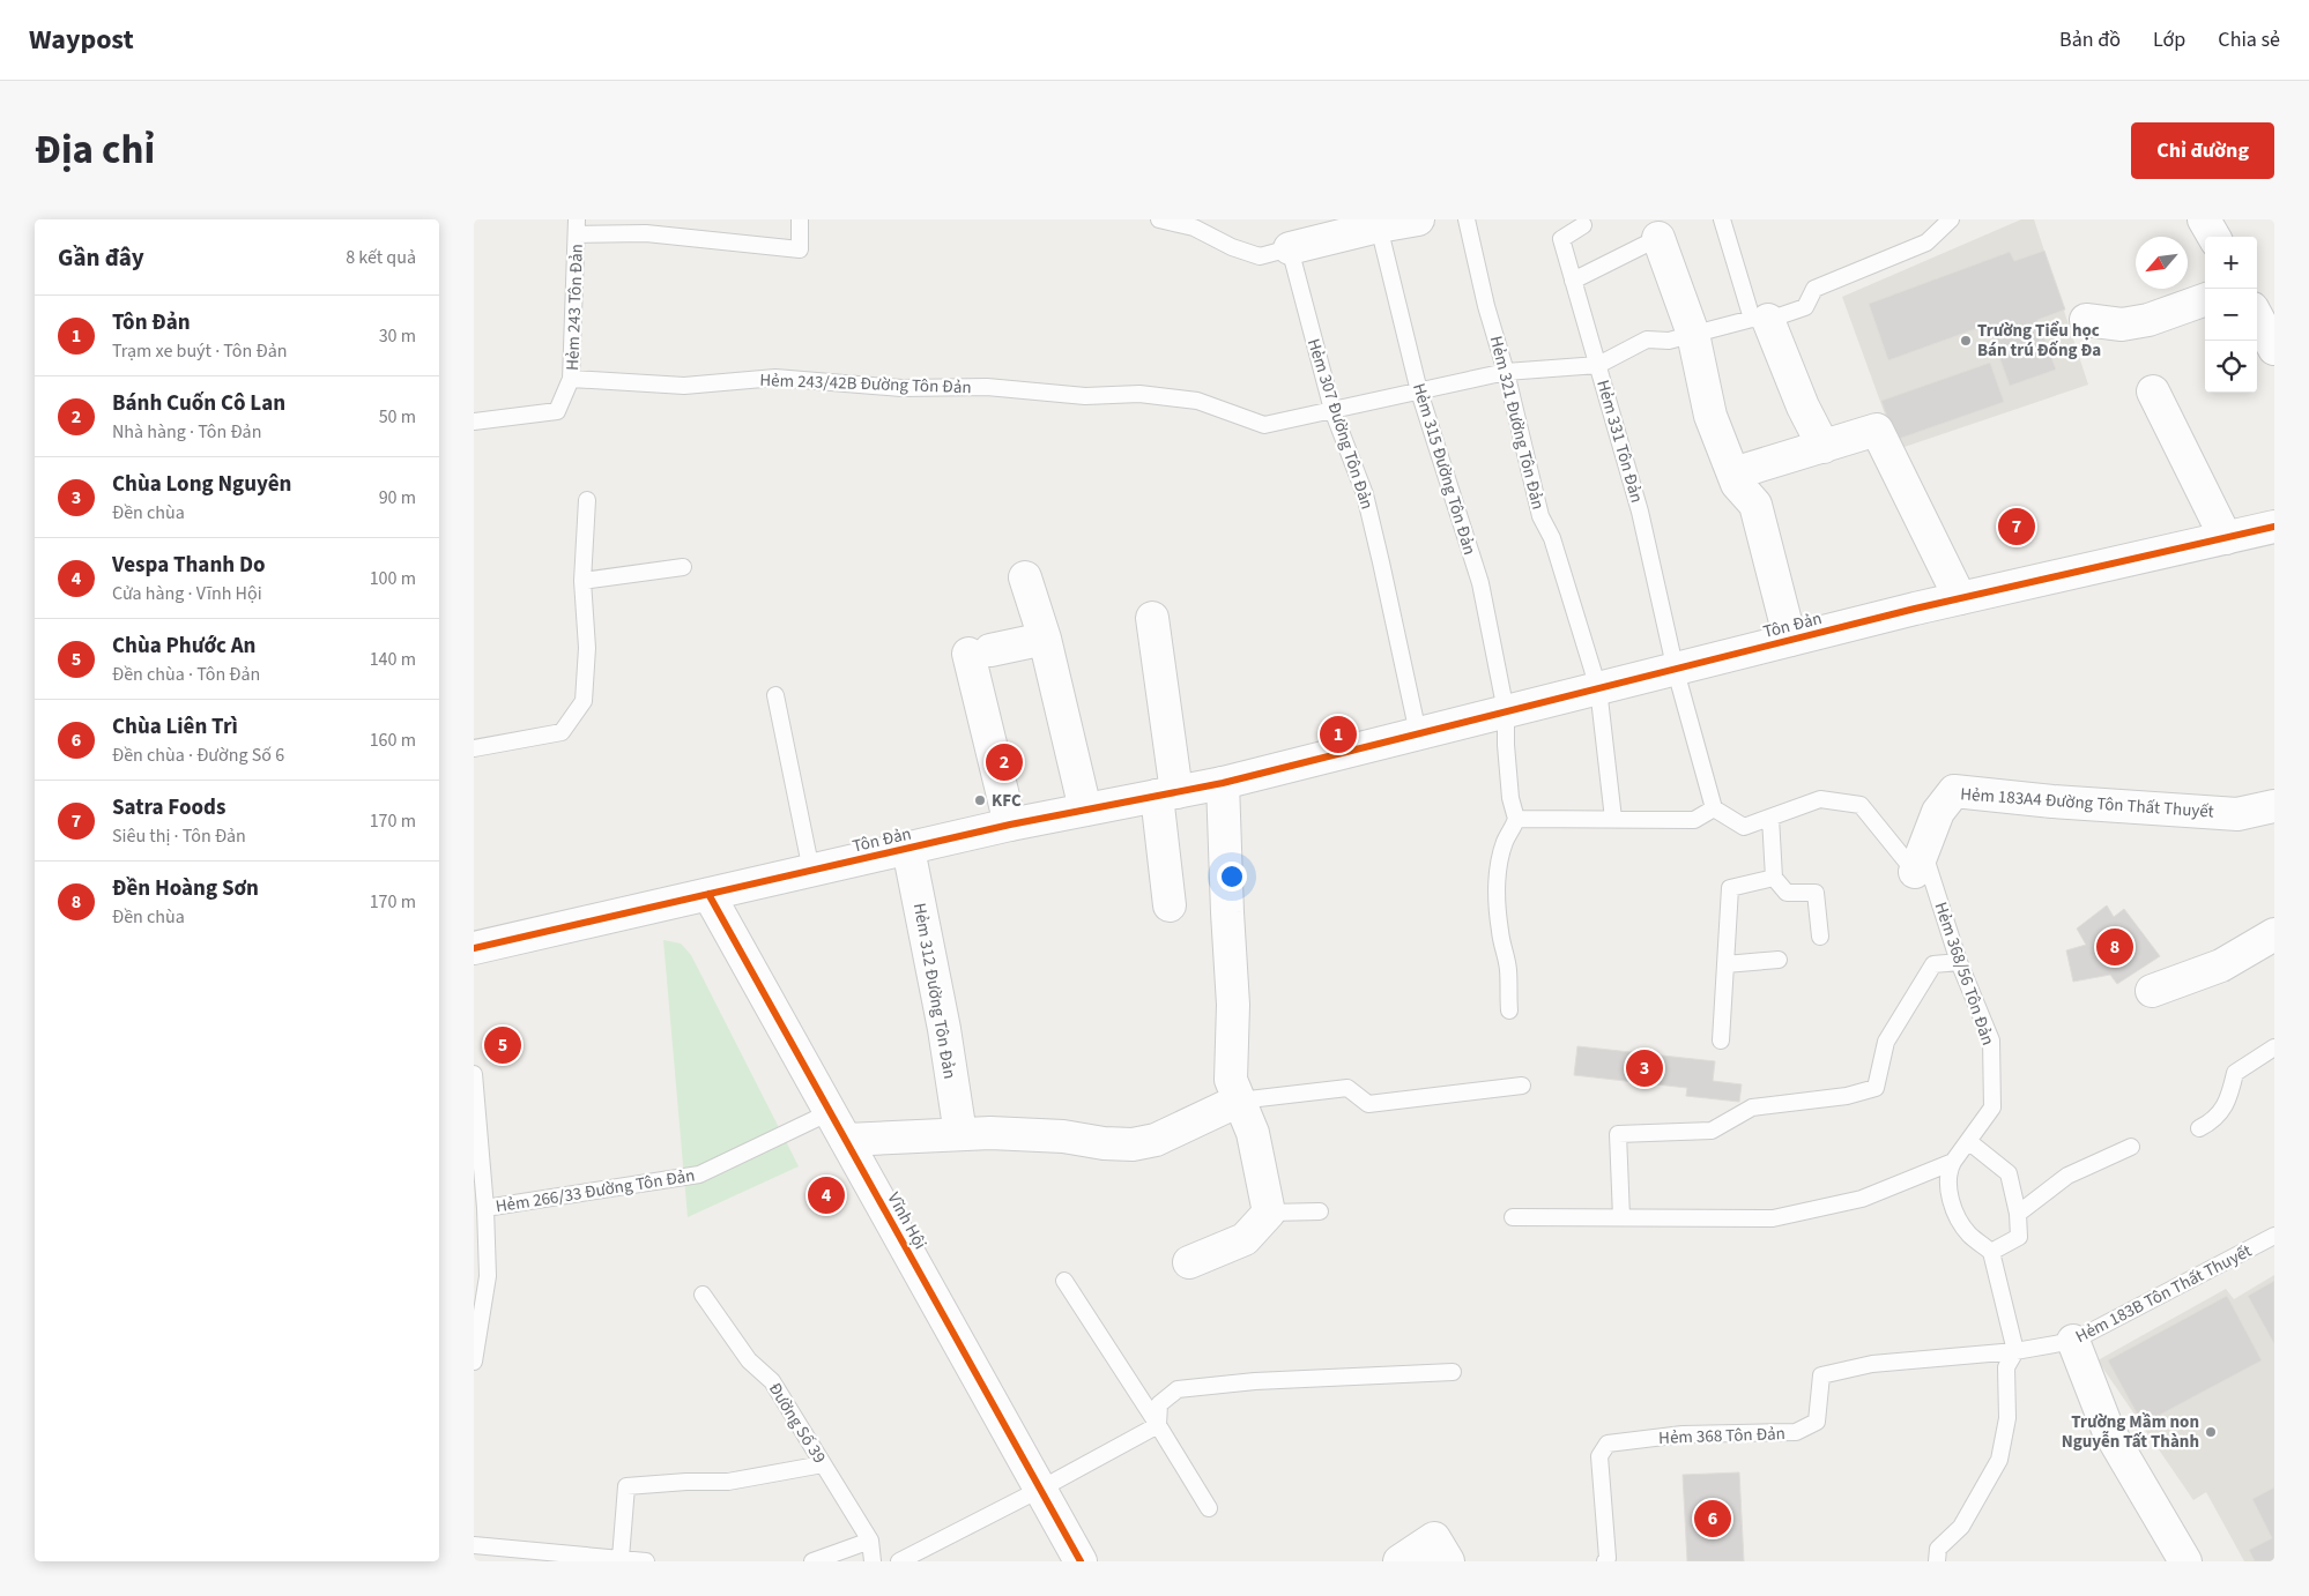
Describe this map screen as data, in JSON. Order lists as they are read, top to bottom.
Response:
{
  "streets": {
    "street": [
      "Tôn Đản",
      "Hẻm 183A4 Đường Tôn Thất Thuyết",
      "Hẻm 312 Đường Tôn Đản",
      "Vĩnh Hội"
    ],
    "lane": [
      "Hẻm 243 Tôn Đản",
      "Hẻm 243/42B Đường Tôn Đản",
      "Hẻm 321 Đường Tôn Đản",
      "Hẻm 307 Đường Tôn Đản",
      "Hẻm 331 Tôn Đản",
      "Hẻm 315 Đường Tôn Đản",
      "Hẻm 368/56 Tôn Đản",
      "Hẻm 266/33 Đường Tôn Đản",
      "Hẻm 183B Tôn Thất Thuyết",
      "Đường Số 39",
      "Hẻm 368 Tôn Đản"
    ]
  },
  "crossings": [
    ["Hẻm 243 Tôn Đản", "Hẻm 243/42B Đường Tôn Đản"],
    ["Hẻm 243/42B Đường Tôn Đản", "Hẻm 321 Đường Tôn Đản"],
    ["Hẻm 243/42B Đường Tôn Đản", "Hẻm 307 Đường Tôn Đản"],
    ["Hẻm 243/42B Đường Tôn Đản", "Hẻm 331 Tôn Đản"],
    ["Hẻm 243/42B Đường Tôn Đản", "Hẻm 315 Đường Tôn Đản"],
    ["Hẻm 321 Đường Tôn Đản", "Tôn Đản"],
    ["Hẻm 307 Đường Tôn Đản", "Tôn Đản"],
    ["Hẻm 331 Tôn Đản", "Tôn Đản"],
    ["Hẻm 315 Đường Tôn Đản", "Tôn Đản"],
    ["Tôn Đản", "Hẻm 312 Đường Tôn Đản"],
    ["Tôn Đản", "Vĩnh Hội"],
    ["Hẻm 183A4 Đường Tôn Thất Thuyết", "Hẻm 368/56 Tôn Đản"],
    ["Hẻm 266/33 Đường Tôn Đản", "Vĩnh Hội"],
    ["Hẻm 183B Tôn Thất Thuyết", "Hẻm 368 Tôn Đản"]
  ],
  "places": ["Trường Tiểu học Bán trú Đống Đa", "KFC", "Trường Mầm non Nguyễn Tất Thành"],
  "north": "bottom left",
  "page": {
    "header": "Waypost",
    "nav": ["Bản đồ", "Lớp", "Chia sẻ"],
    "title": "Địa chỉ",
    "buttons": "Chỉ đường",
    "heading": ["Gần đây", "8 kết quả"],
    "map_buttons": ["+", "−"],
    "list": [
      {
        "mark": "1",
        "name": "Tôn Đản",
        "note": "Trạm xe buýt · Tôn Đản",
        "value": "30 m"
      },
      {
        "mark": "2",
        "name": "Bánh Cuốn Cô Lan",
        "note": "Nhà hàng · Tôn Đản",
        "value": "50 m"
      },
      {
        "mark": "3",
        "name": "Chùa Long Nguyên",
        "note": "Đền chùa",
        "value": "90 m"
      },
      {
        "mark": "4",
        "name": "Vespa Thanh Do",
        "note": "Cửa hàng · Vĩnh Hội",
        "value": "100 m"
      },
      {
        "mark": "5",
        "name": "Chùa Phước An",
        "note": "Đền chùa · Tôn Đản",
        "value": "140 m"
      },
      {
        "mark": "6",
        "name": "Chùa Liên Trì",
        "note": "Đền chùa · Đường Số 6",
        "value": "160 m"
      },
      {
        "mark": "7",
        "name": "Satra Foods",
        "note": "Siêu thị · Tôn Đản",
        "value": "170 m"
      },
      {
        "mark": "8",
        "name": "Đền Hoàng Sơn",
        "note": "Đền chùa",
        "value": "170 m"
      }
    ],
    "pins": [
      "7",
      "1",
      "2",
      "8",
      "5",
      "3",
      "4",
      "6"
    ]
  }
}
